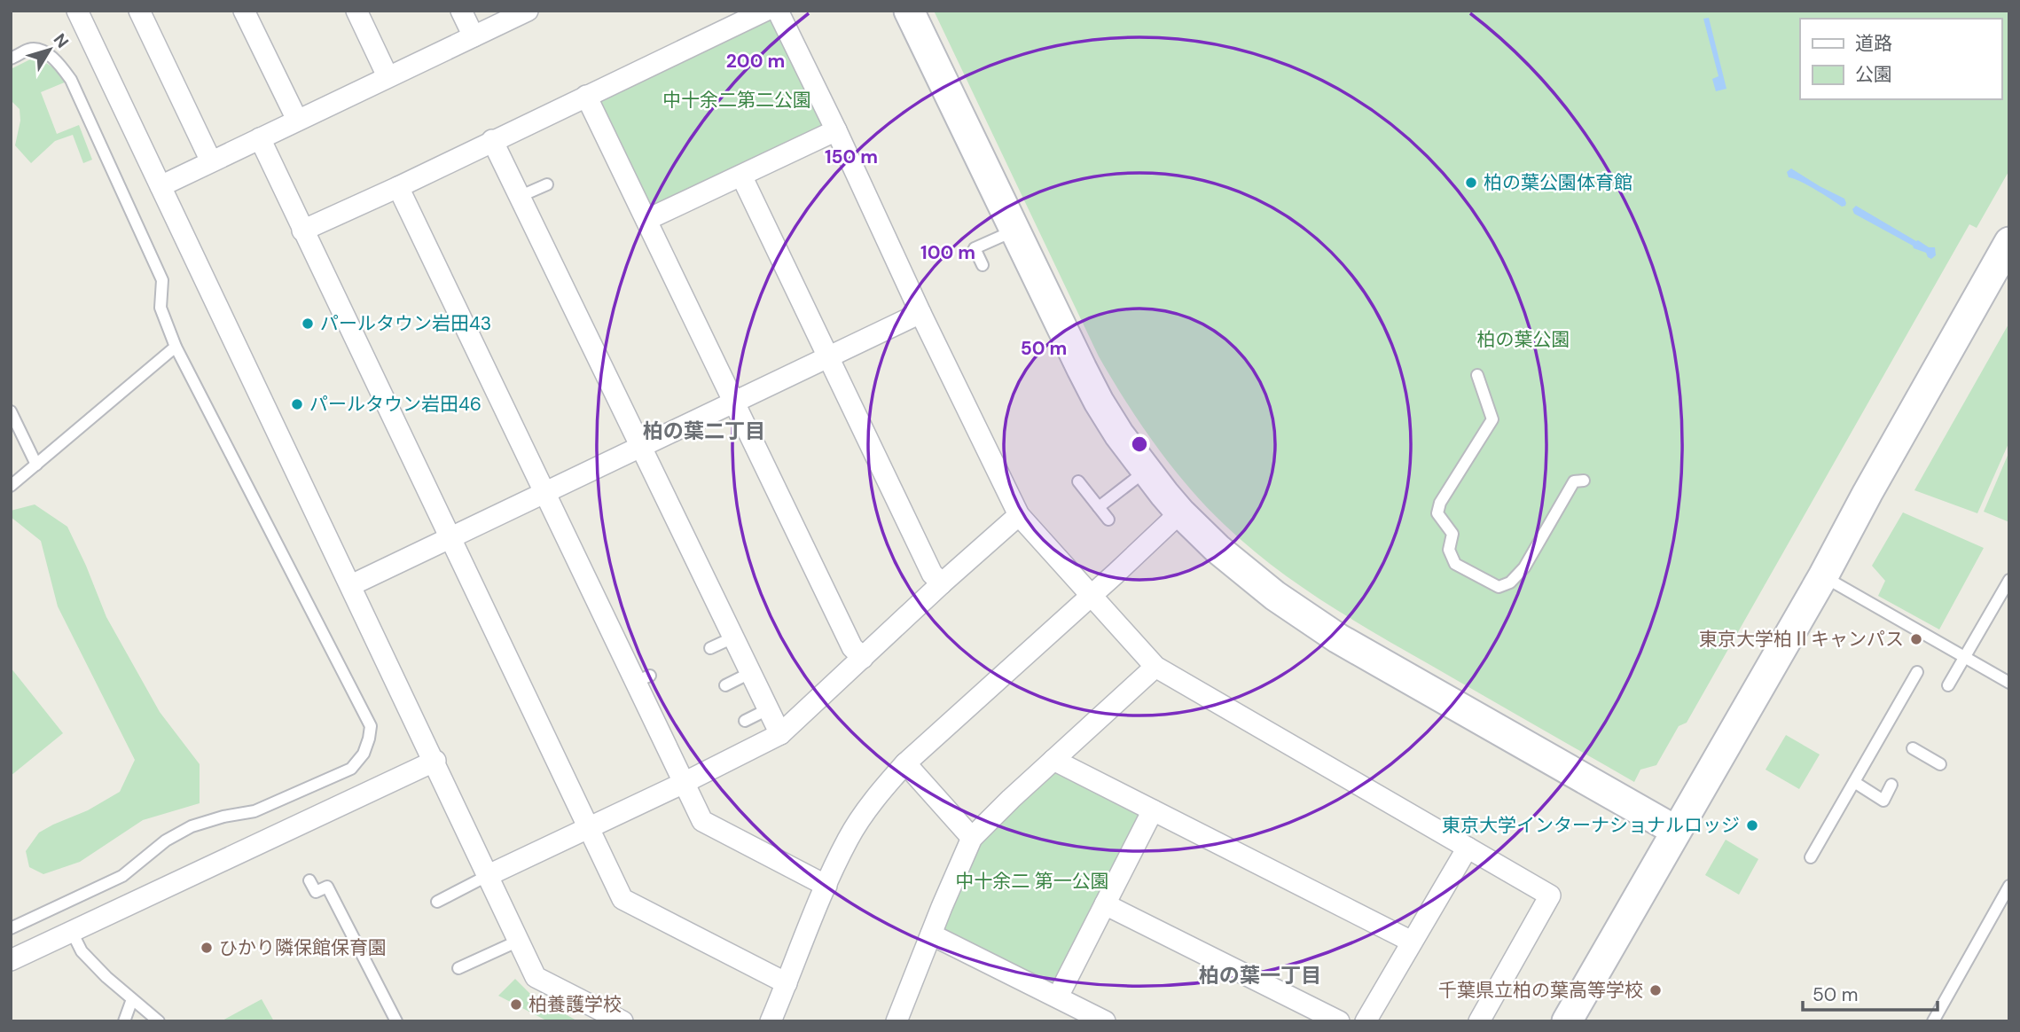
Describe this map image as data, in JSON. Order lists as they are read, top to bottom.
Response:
{
  "districts": ["柏の葉二丁目", "柏の葉一丁目"],
  "parks": ["中十余二第二公園", "柏の葉公園", "中十余二 第一公園"],
  "places": [
    "柏の葉公園体育館",
    "パールタウン岩田43",
    "パールタウン岩田46",
    "東京大学柏Ⅱキャンパス",
    "東京大学インターナショナルロッジ",
    "ひかり隣保館保育園",
    "千葉県立柏の葉高等学校",
    "柏養護学校"
  ],
  "legend": ["道路", "公園"],
  "scale_bar": "50 m",
  "north": "top right",
  "rings": [
    "200 m",
    "150 m",
    "100 m",
    "50 m"
  ]
}
